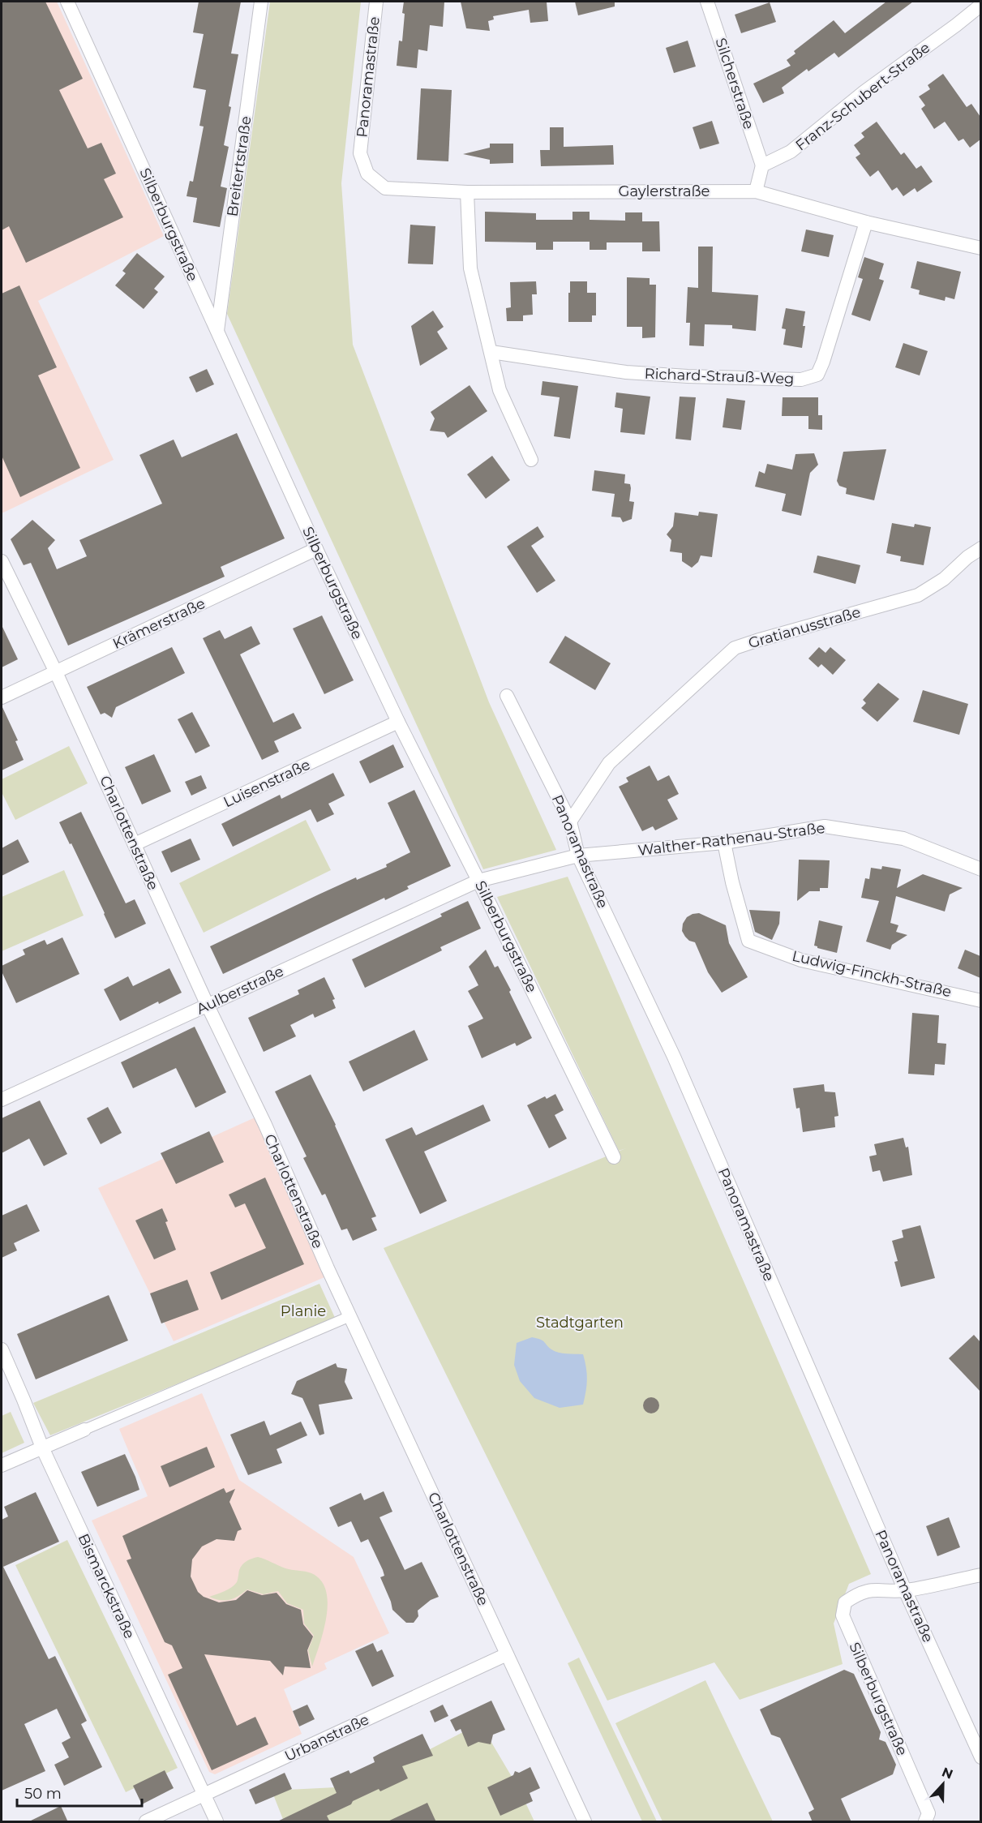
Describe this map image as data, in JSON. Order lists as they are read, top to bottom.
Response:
{
  "streets": {
    "street": [
      "Panoramastraße",
      "Silcherstraße",
      "Franz-Schubert-Straße",
      "Breitertstraße",
      "Gaylerstraße",
      "Silberburgstraße",
      "Richard-Strauß-Weg",
      "Krämerstraße",
      "Gratianusstraße",
      "Luisenstraße",
      "Charlottenstraße",
      "Walther-Rathenau-Straße",
      "Ludwig-Finckh-Straße",
      "Aulberstraße",
      "Bismarckstraße",
      "Urbanstraße"
    ]
  },
  "crossings": [
    ["Panoramastraße", "Gaylerstraße"],
    ["Panoramastraße", "Silberburgstraße"],
    ["Panoramastraße", "Gratianusstraße"],
    ["Panoramastraße", "Walther-Rathenau-Straße"],
    ["Silcherstraße", "Franz-Schubert-Straße"],
    ["Breitertstraße", "Silberburgstraße"],
    ["Gaylerstraße", "Richard-Strauß-Weg"],
    ["Silberburgstraße", "Krämerstraße"],
    ["Silberburgstraße", "Luisenstraße"],
    ["Silberburgstraße", "Walther-Rathenau-Straße"],
    ["Silberburgstraße", "Aulberstraße"],
    ["Krämerstraße", "Charlottenstraße"],
    ["Luisenstraße", "Charlottenstraße"],
    ["Charlottenstraße", "Aulberstraße"],
    ["Charlottenstraße", "Urbanstraße"],
    ["Walther-Rathenau-Straße", "Ludwig-Finckh-Straße"],
    ["Walther-Rathenau-Straße", "Aulberstraße"],
    ["Bismarckstraße", "Urbanstraße"]
  ],
  "parks": ["Planie", "Stadtgarten"],
  "scale_bar": "50 m",
  "north": "top"
}
